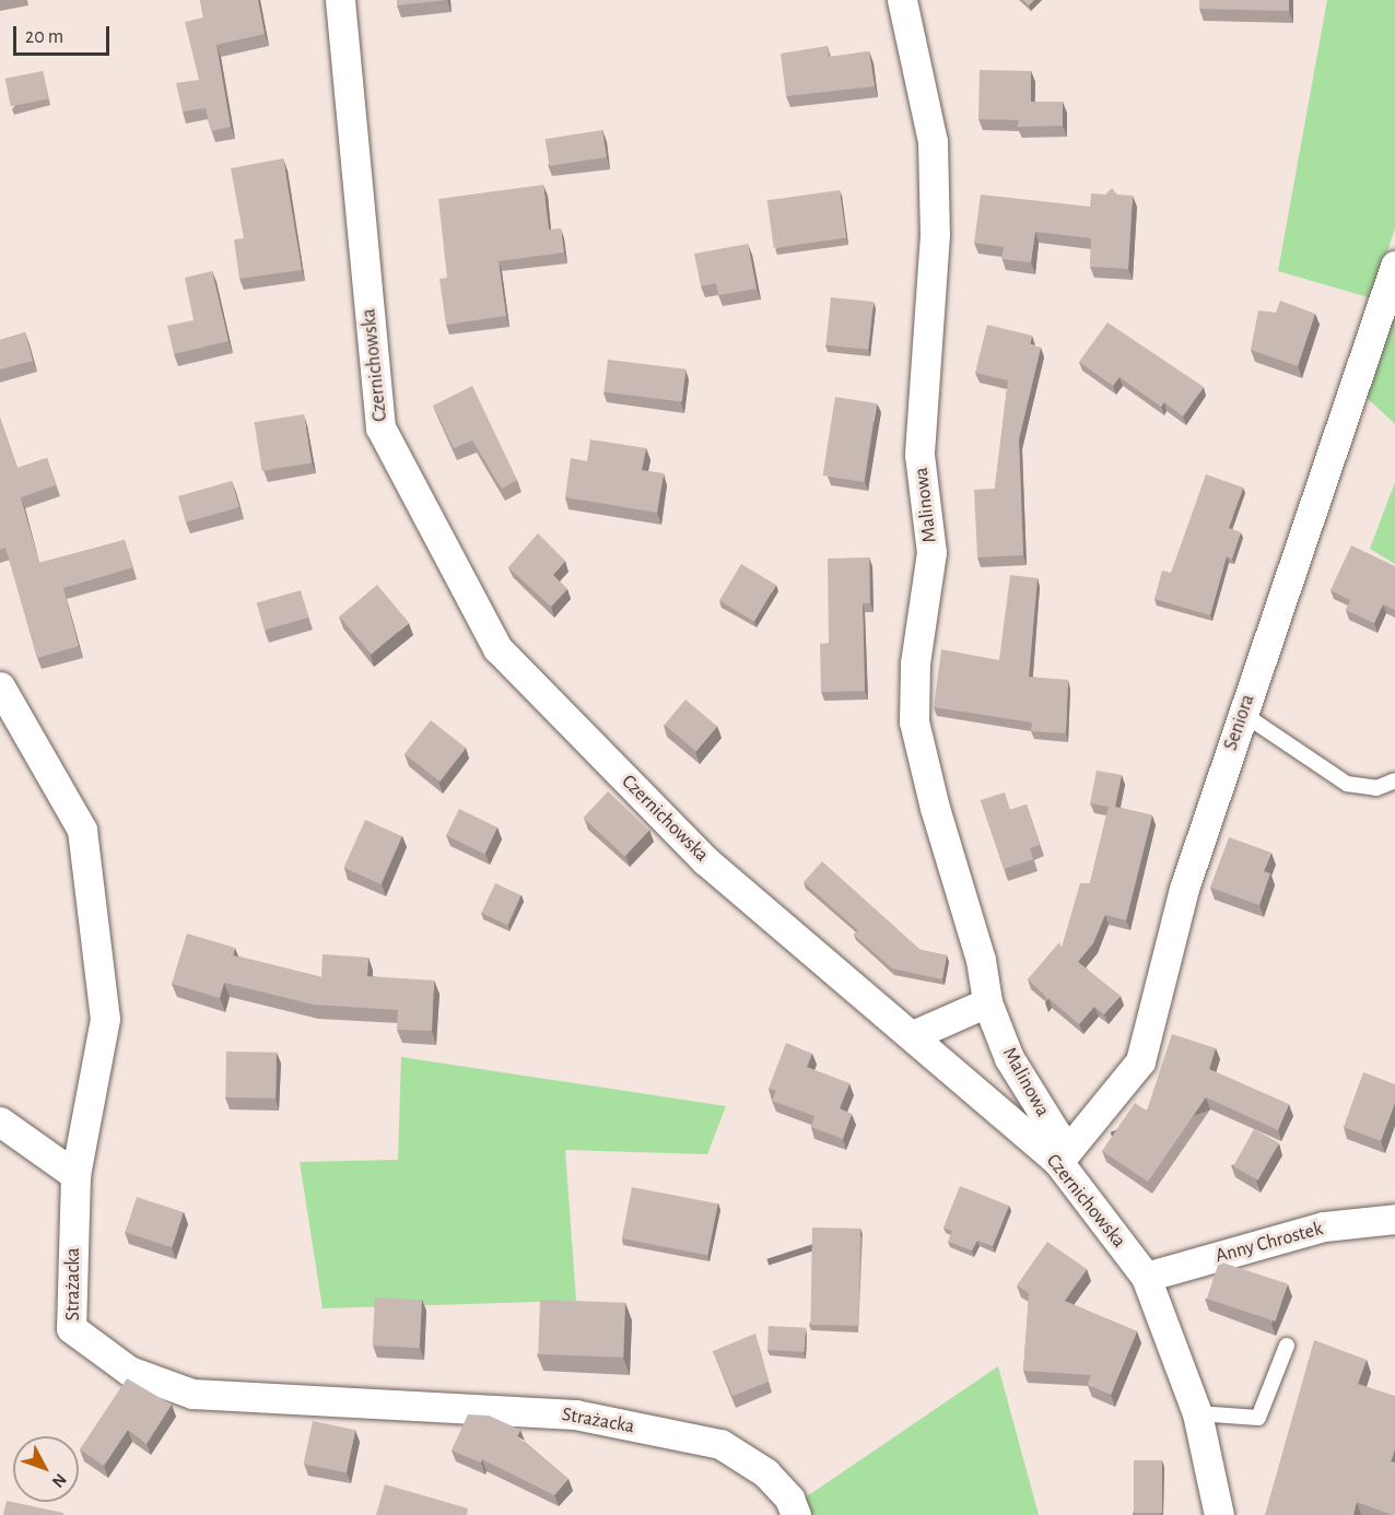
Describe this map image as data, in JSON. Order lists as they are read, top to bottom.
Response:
{
  "streets": {
    "street": [
      "Czernichowska",
      "Malinowa",
      "Seniora",
      "Anny Chrostek",
      "Strażacka"
    ]
  },
  "crossings": [
    ["Czernichowska", "Malinowa"],
    ["Czernichowska", "Seniora"],
    ["Czernichowska", "Anny Chrostek"],
    ["Malinowa", "Seniora"]
  ],
  "scale_bar": "20 m",
  "north": "bottom right"
}
